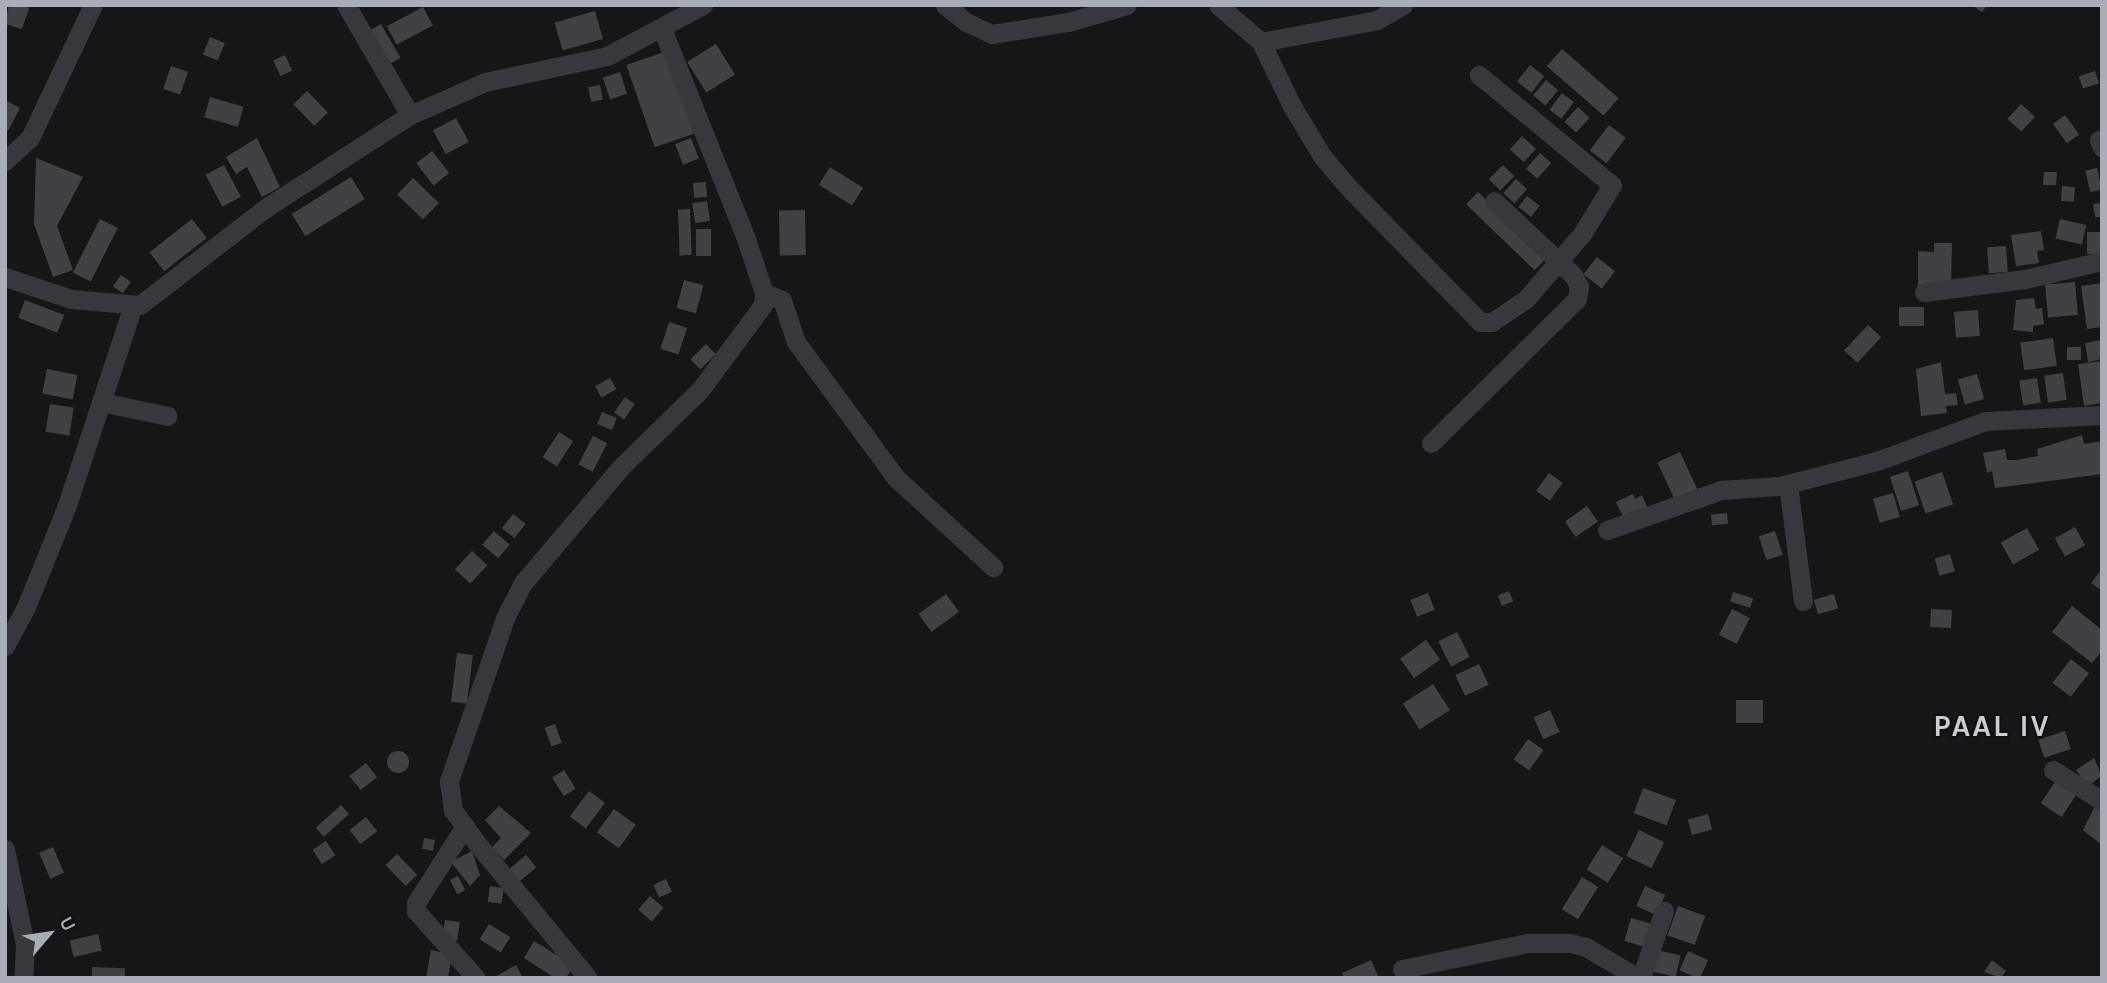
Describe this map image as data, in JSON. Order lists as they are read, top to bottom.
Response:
{
  "districts": ["PAAL IV"],
  "north": "top right"
}
